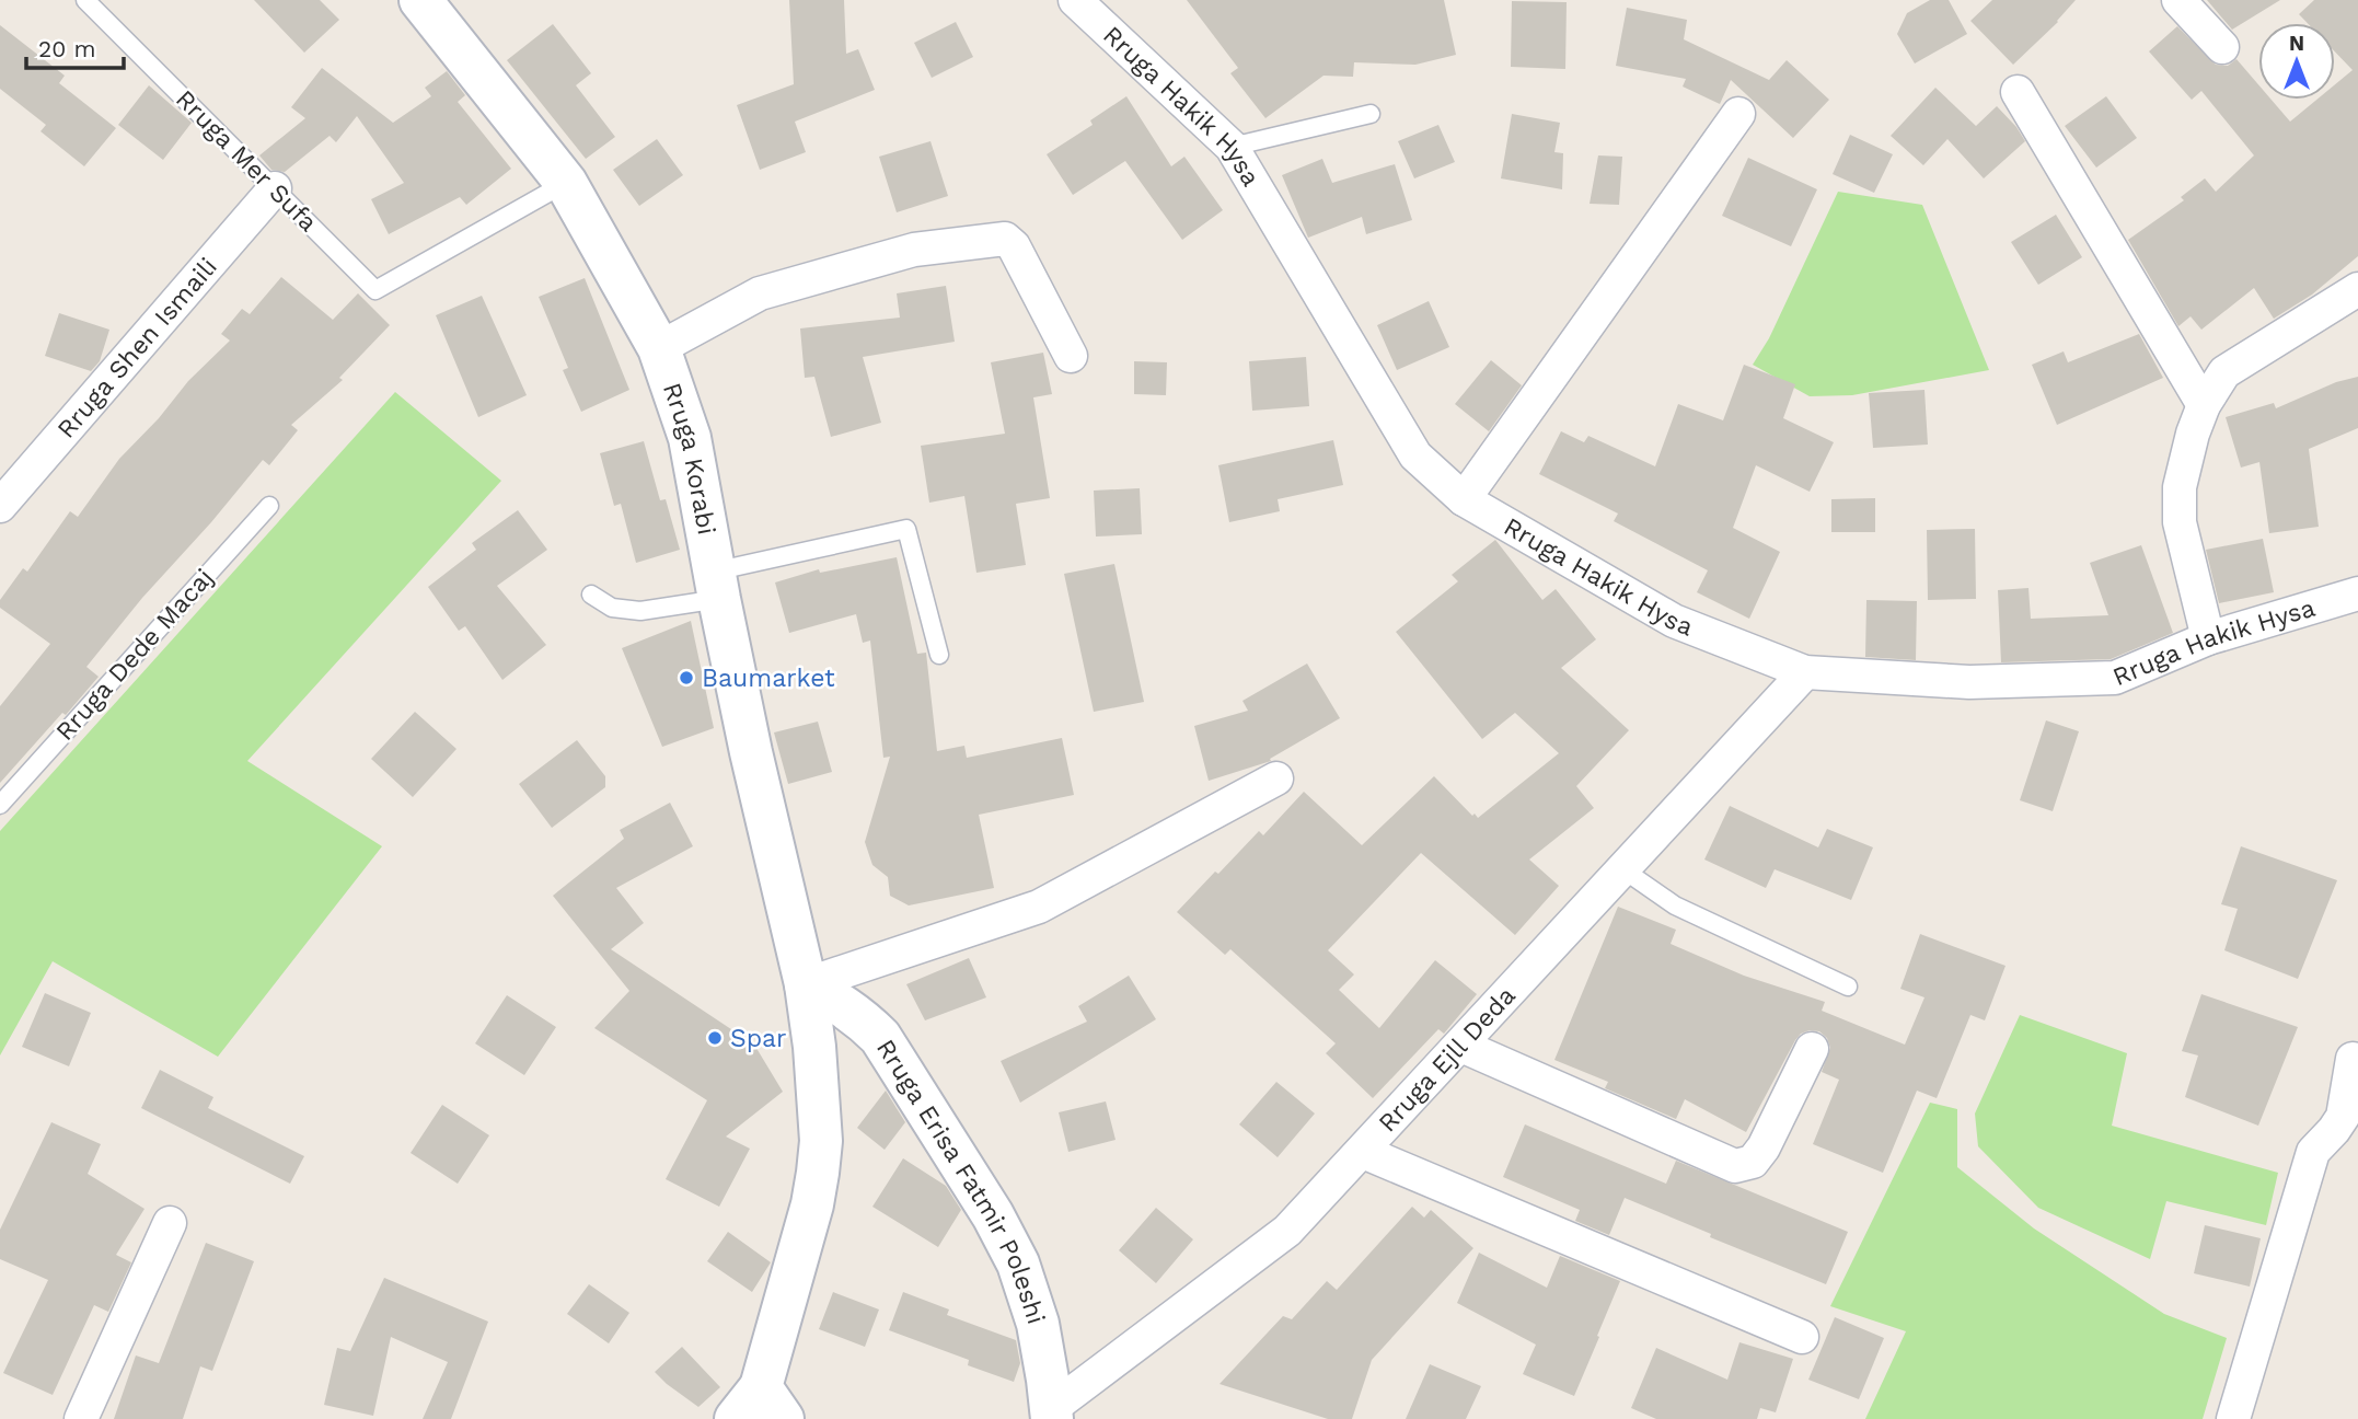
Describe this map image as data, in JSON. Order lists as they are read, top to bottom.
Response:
{
  "streets": {
    "street": [
      "Rruga Hakik Hysa",
      "Rruga Shen Ismaili",
      "Rruga Korabi",
      "Rruga Ejll Deda",
      "Rruga Erisa Fatmir Poleshi"
    ],
    "lane": ["Rruga Mer Sufa", "Rruga Dede Macaj"]
  },
  "crossings": [
    ["Rruga Hakik Hysa", "Rruga Ejll Deda"],
    ["Rruga Mer Sufa", "Rruga Shen Ismaili"],
    ["Rruga Mer Sufa", "Rruga Korabi"],
    ["Rruga Korabi", "Rruga Erisa Fatmir Poleshi"],
    ["Rruga Ejll Deda", "Rruga Erisa Fatmir Poleshi"]
  ],
  "places": ["Baumarket", "Spar"],
  "scale_bar": "20 m",
  "north": "top"
}
